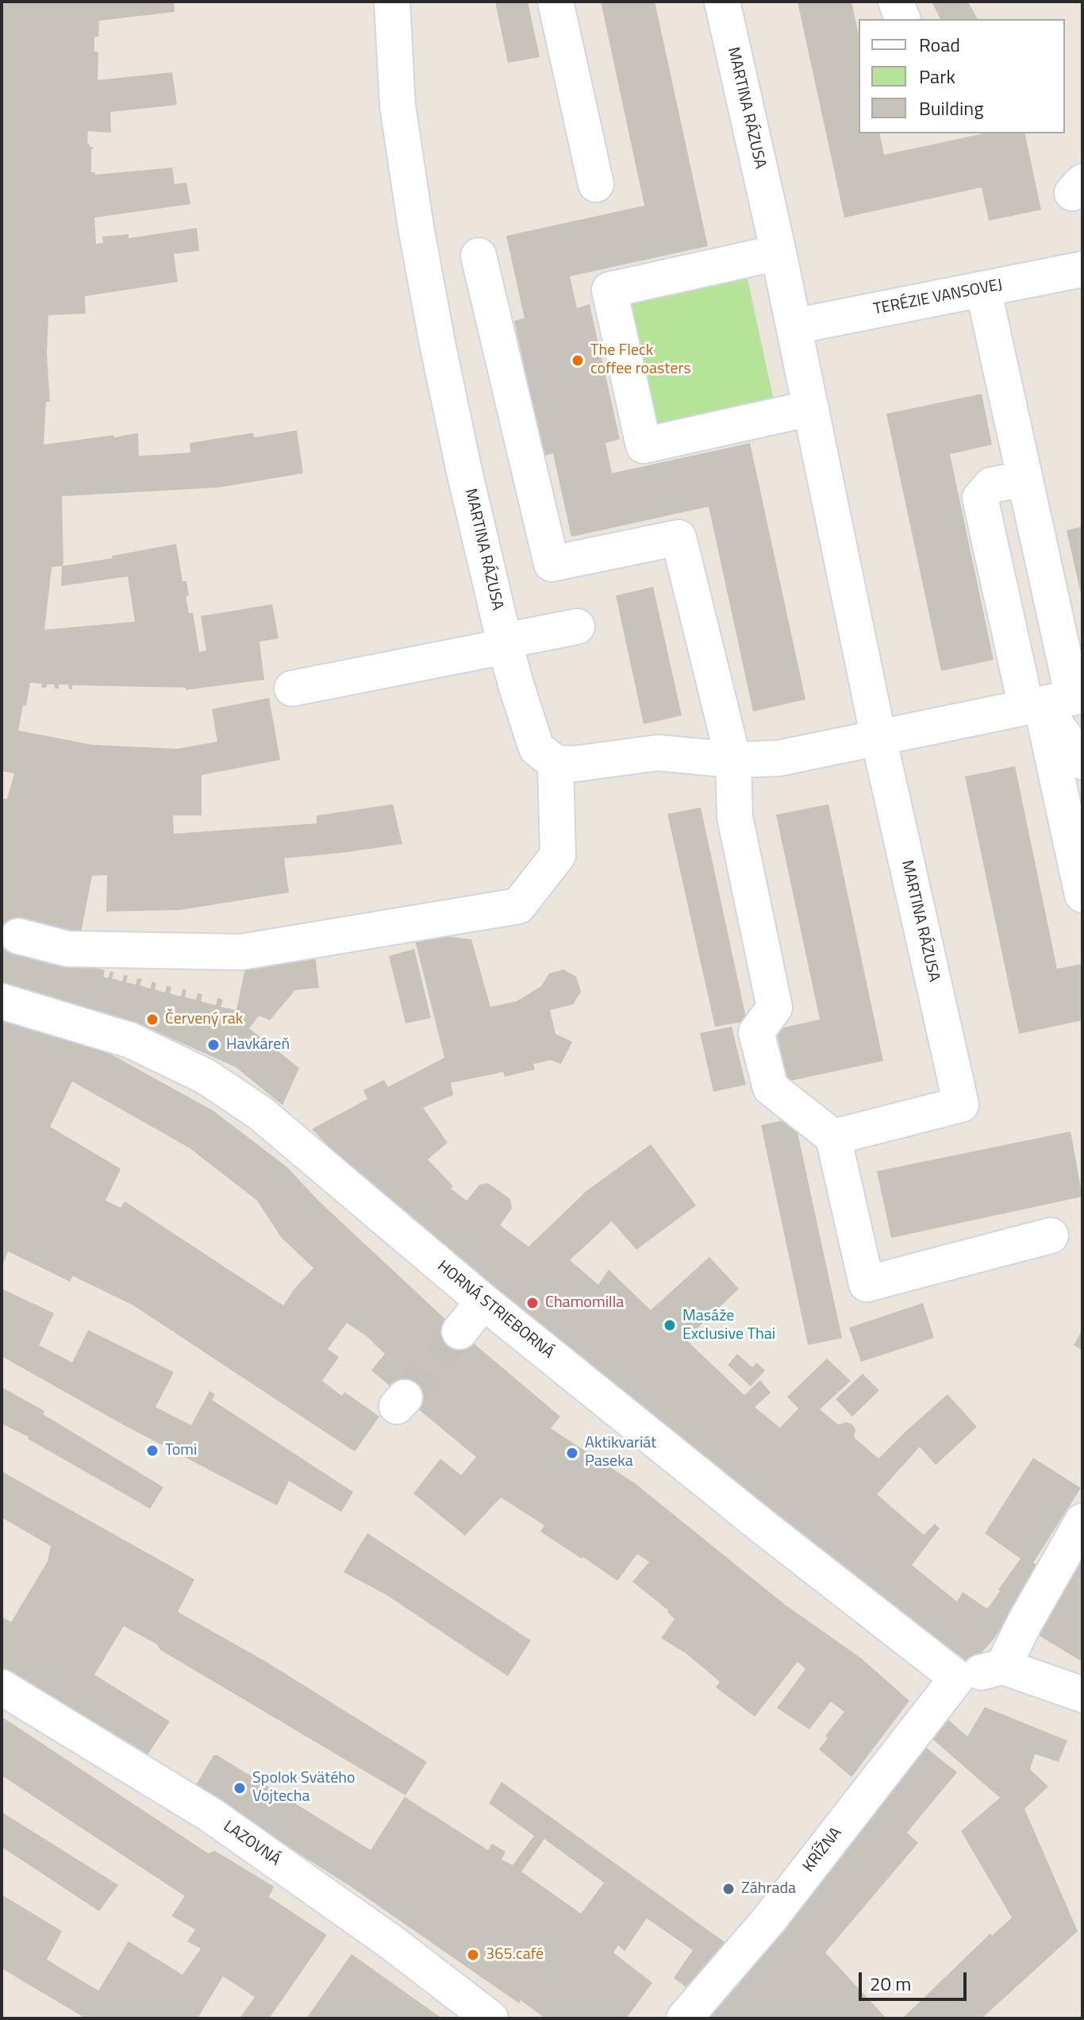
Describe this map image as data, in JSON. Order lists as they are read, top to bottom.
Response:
{
  "streets": {
    "street": [
      "MARTINA RÁZUSA",
      "TERÉZIE VANSOVEJ",
      "HORNÁ STRIEBORNÁ",
      "LAZOVNÁ",
      "KRÍŽNA"
    ]
  },
  "crossings": [
    ["MARTINA RÁZUSA", "TERÉZIE VANSOVEJ"],
    ["HORNÁ STRIEBORNÁ", "KRÍŽNA"]
  ],
  "places": [
    "The Fleck coffee roasters",
    "Červený rak",
    "Havkáreň",
    "Chamomilla",
    "Masáže Exclusive Thai",
    "Tomi",
    "Aktikvariát Paseka",
    "Spolok Svätého Vojtecha",
    "Záhrada",
    "365.café"
  ],
  "legend": ["Road", "Park", "Building"],
  "scale_bar": "20 m"
}
